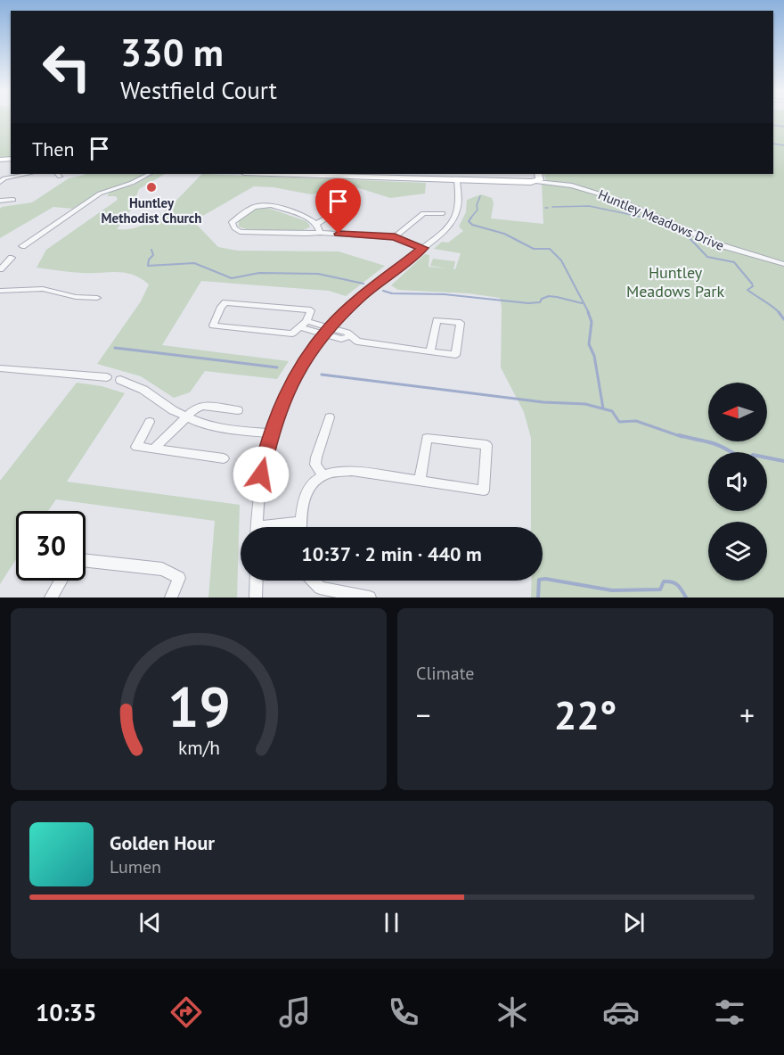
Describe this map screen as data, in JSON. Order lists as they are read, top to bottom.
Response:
{
  "streets": {
    "street": ["Huntley Meadows Drive"]
  },
  "parks": ["Huntley Meadows Park"],
  "places": ["Huntley Methodist Church"],
  "north": "left",
  "page": {
    "turn": ["330 m", "Westfield Court"],
    "then": "Then",
    "limit": "30",
    "trip": "10:37 · 2 min · 440 m",
    "tile": "Climate",
    "heat": ["−", "22°", "+"],
    "song": ["Golden Hour", "Lumen"],
    "tabs": "10:35",
    "gauge": ["19", "km/h"]
  }
}
